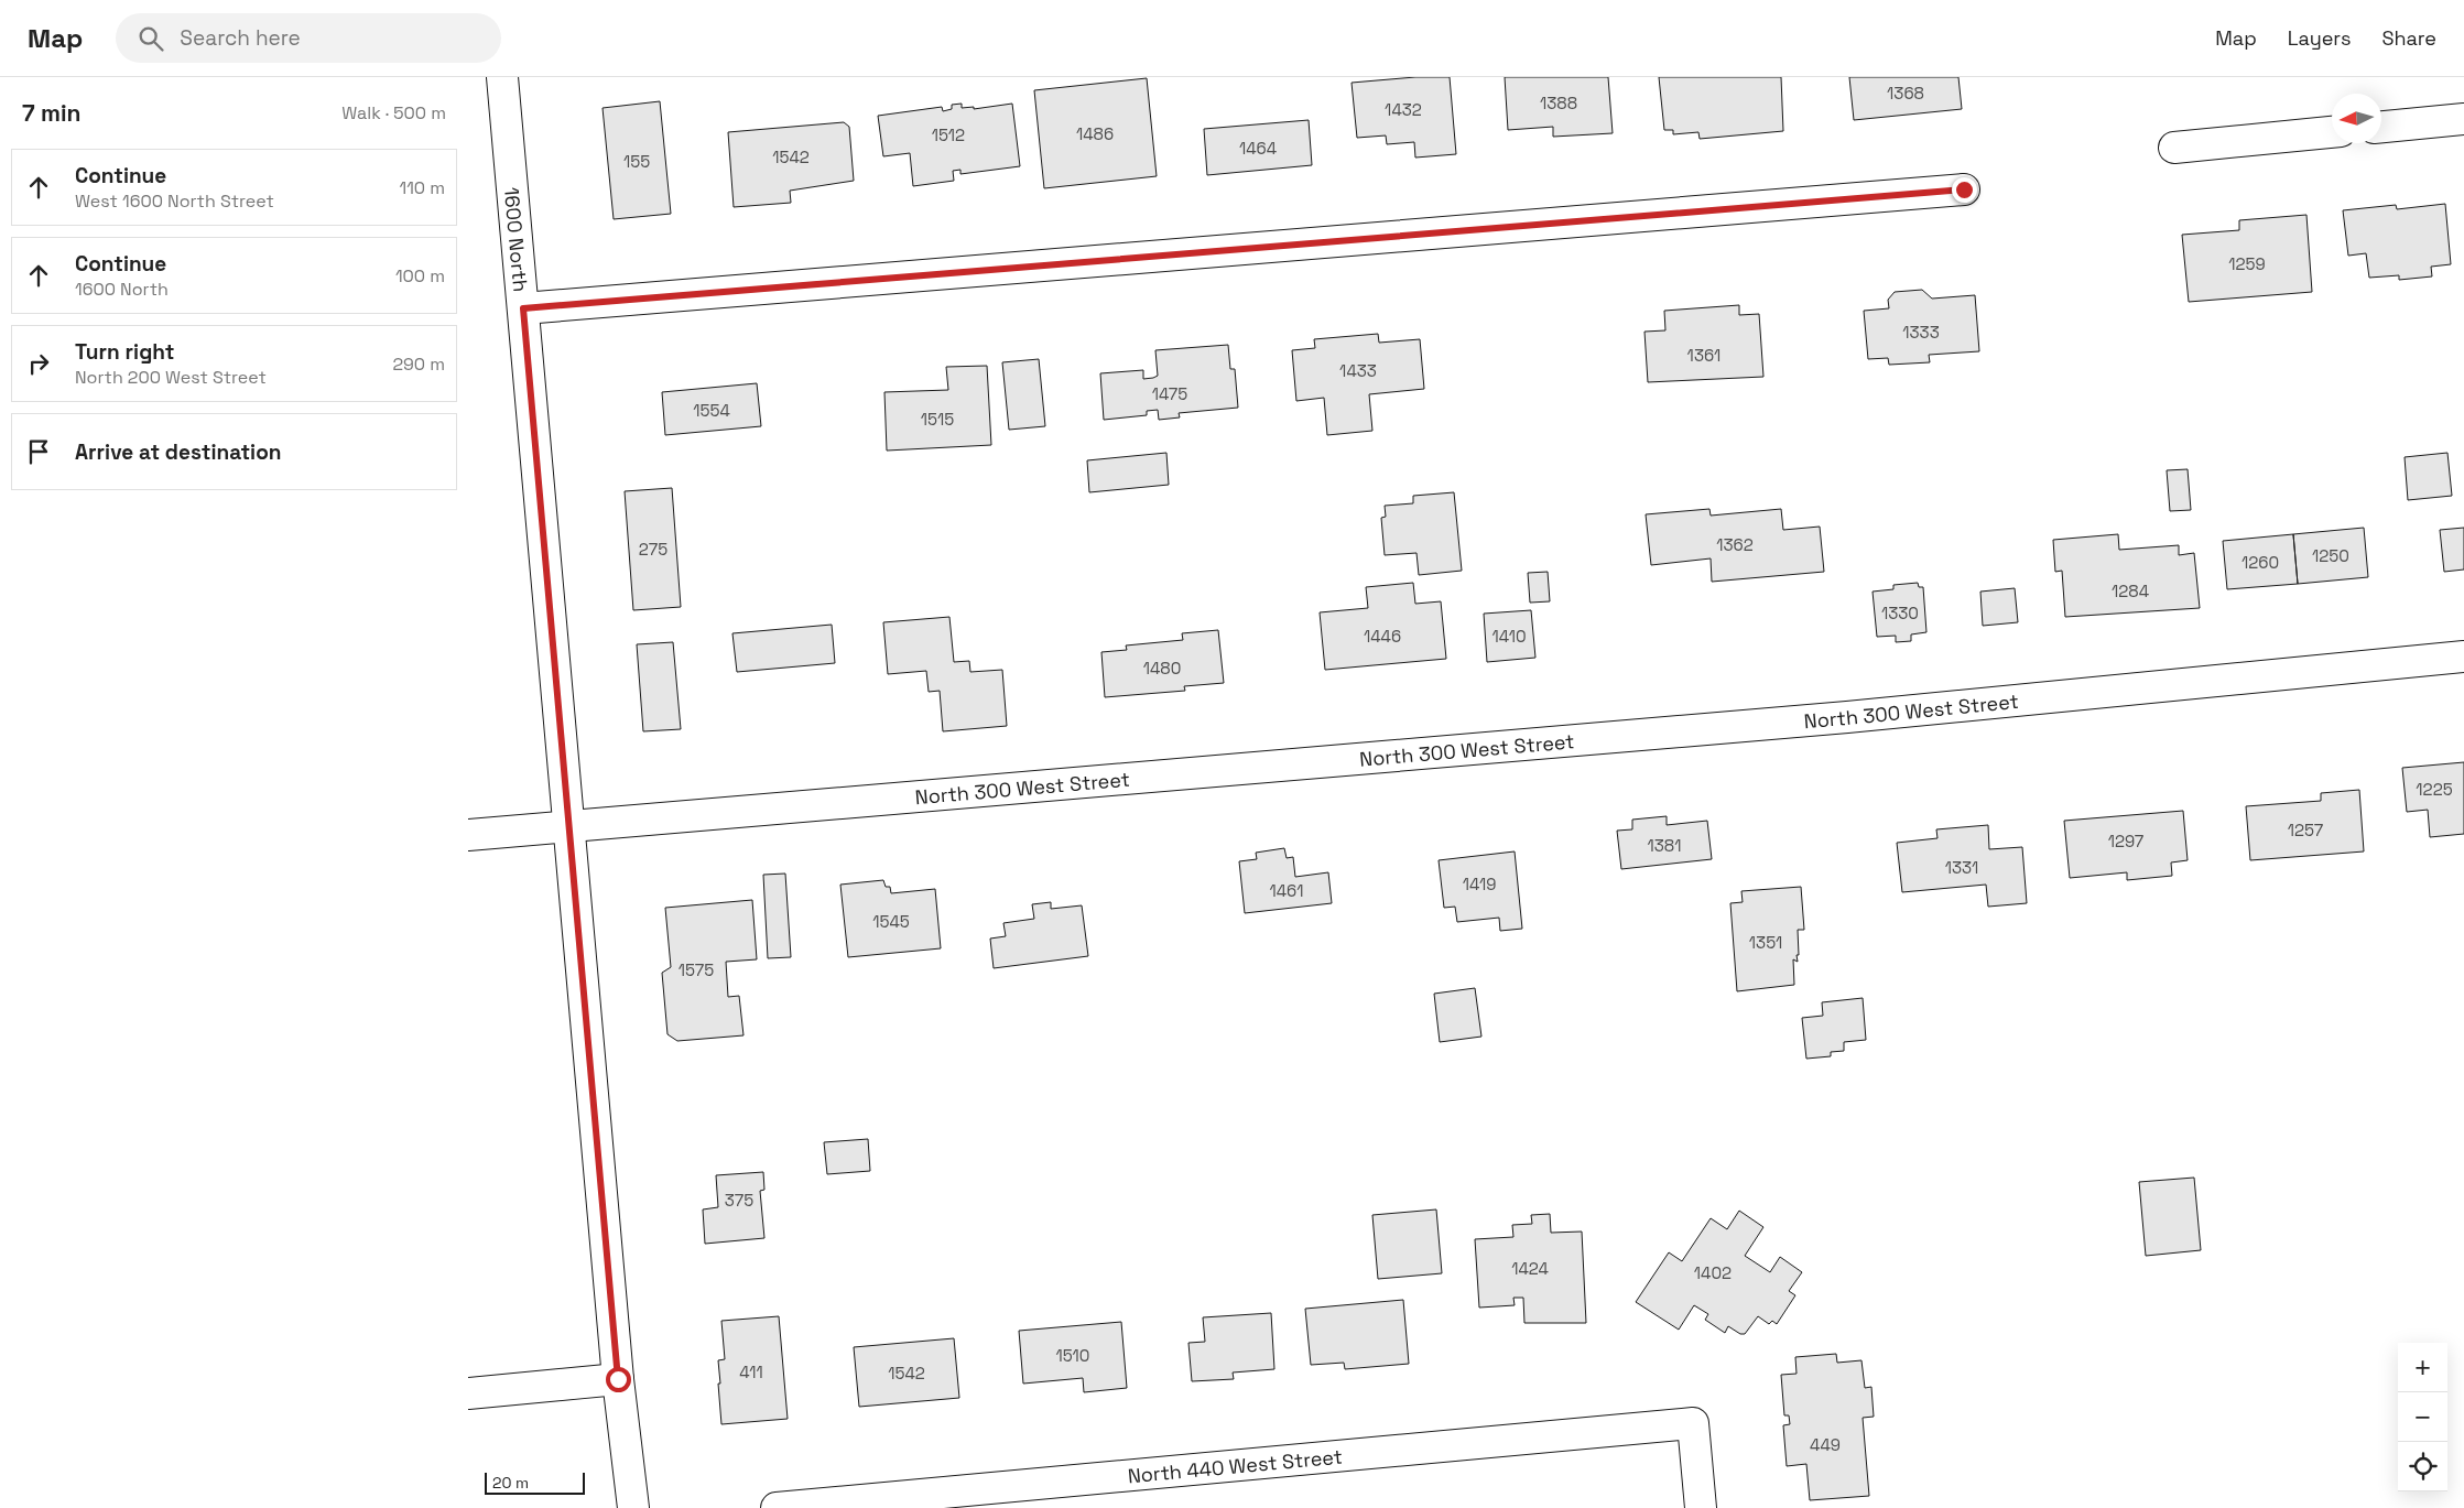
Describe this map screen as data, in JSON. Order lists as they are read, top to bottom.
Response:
{
  "streets": {
    "street": ["1600 North", "North 300 West Street", "North 440 West Street"]
  },
  "crossings": [
    ["1600 North", "North 300 West Street"]
  ],
  "house_numbers": [
    "1368",
    "1388",
    "1432",
    "1486",
    "1512",
    "1464",
    "1542",
    "155",
    "1259",
    "1333",
    "1361",
    "1433",
    "1475",
    "1554",
    "1515",
    "1362",
    "275",
    "1250",
    "1260",
    "1284",
    "1330",
    "1446",
    "1410",
    "1480",
    "1225",
    "1257",
    "1297",
    "1381",
    "1331",
    "1419",
    "1461",
    "1545",
    "1351",
    "1575",
    "375",
    "1424",
    "1402",
    "1510",
    "411",
    "1542",
    "449"
  ],
  "scale_bar": "20 m",
  "north": "left",
  "page": {
    "header": "Map",
    "search": "Search here",
    "nav": ["Map", "Layers", "Share"],
    "heading": ["7 min", "Walk · 500 m"],
    "list": [
      ["Continue", "West 1600 North Street", "110 m"],
      ["Continue", "1600 North", "100 m"],
      ["Turn right", "North 200 West Street", "290 m"],
      "Arrive at destination"
    ],
    "map_buttons": ["+", "−"],
    "scale": "20 m"
  }
}
